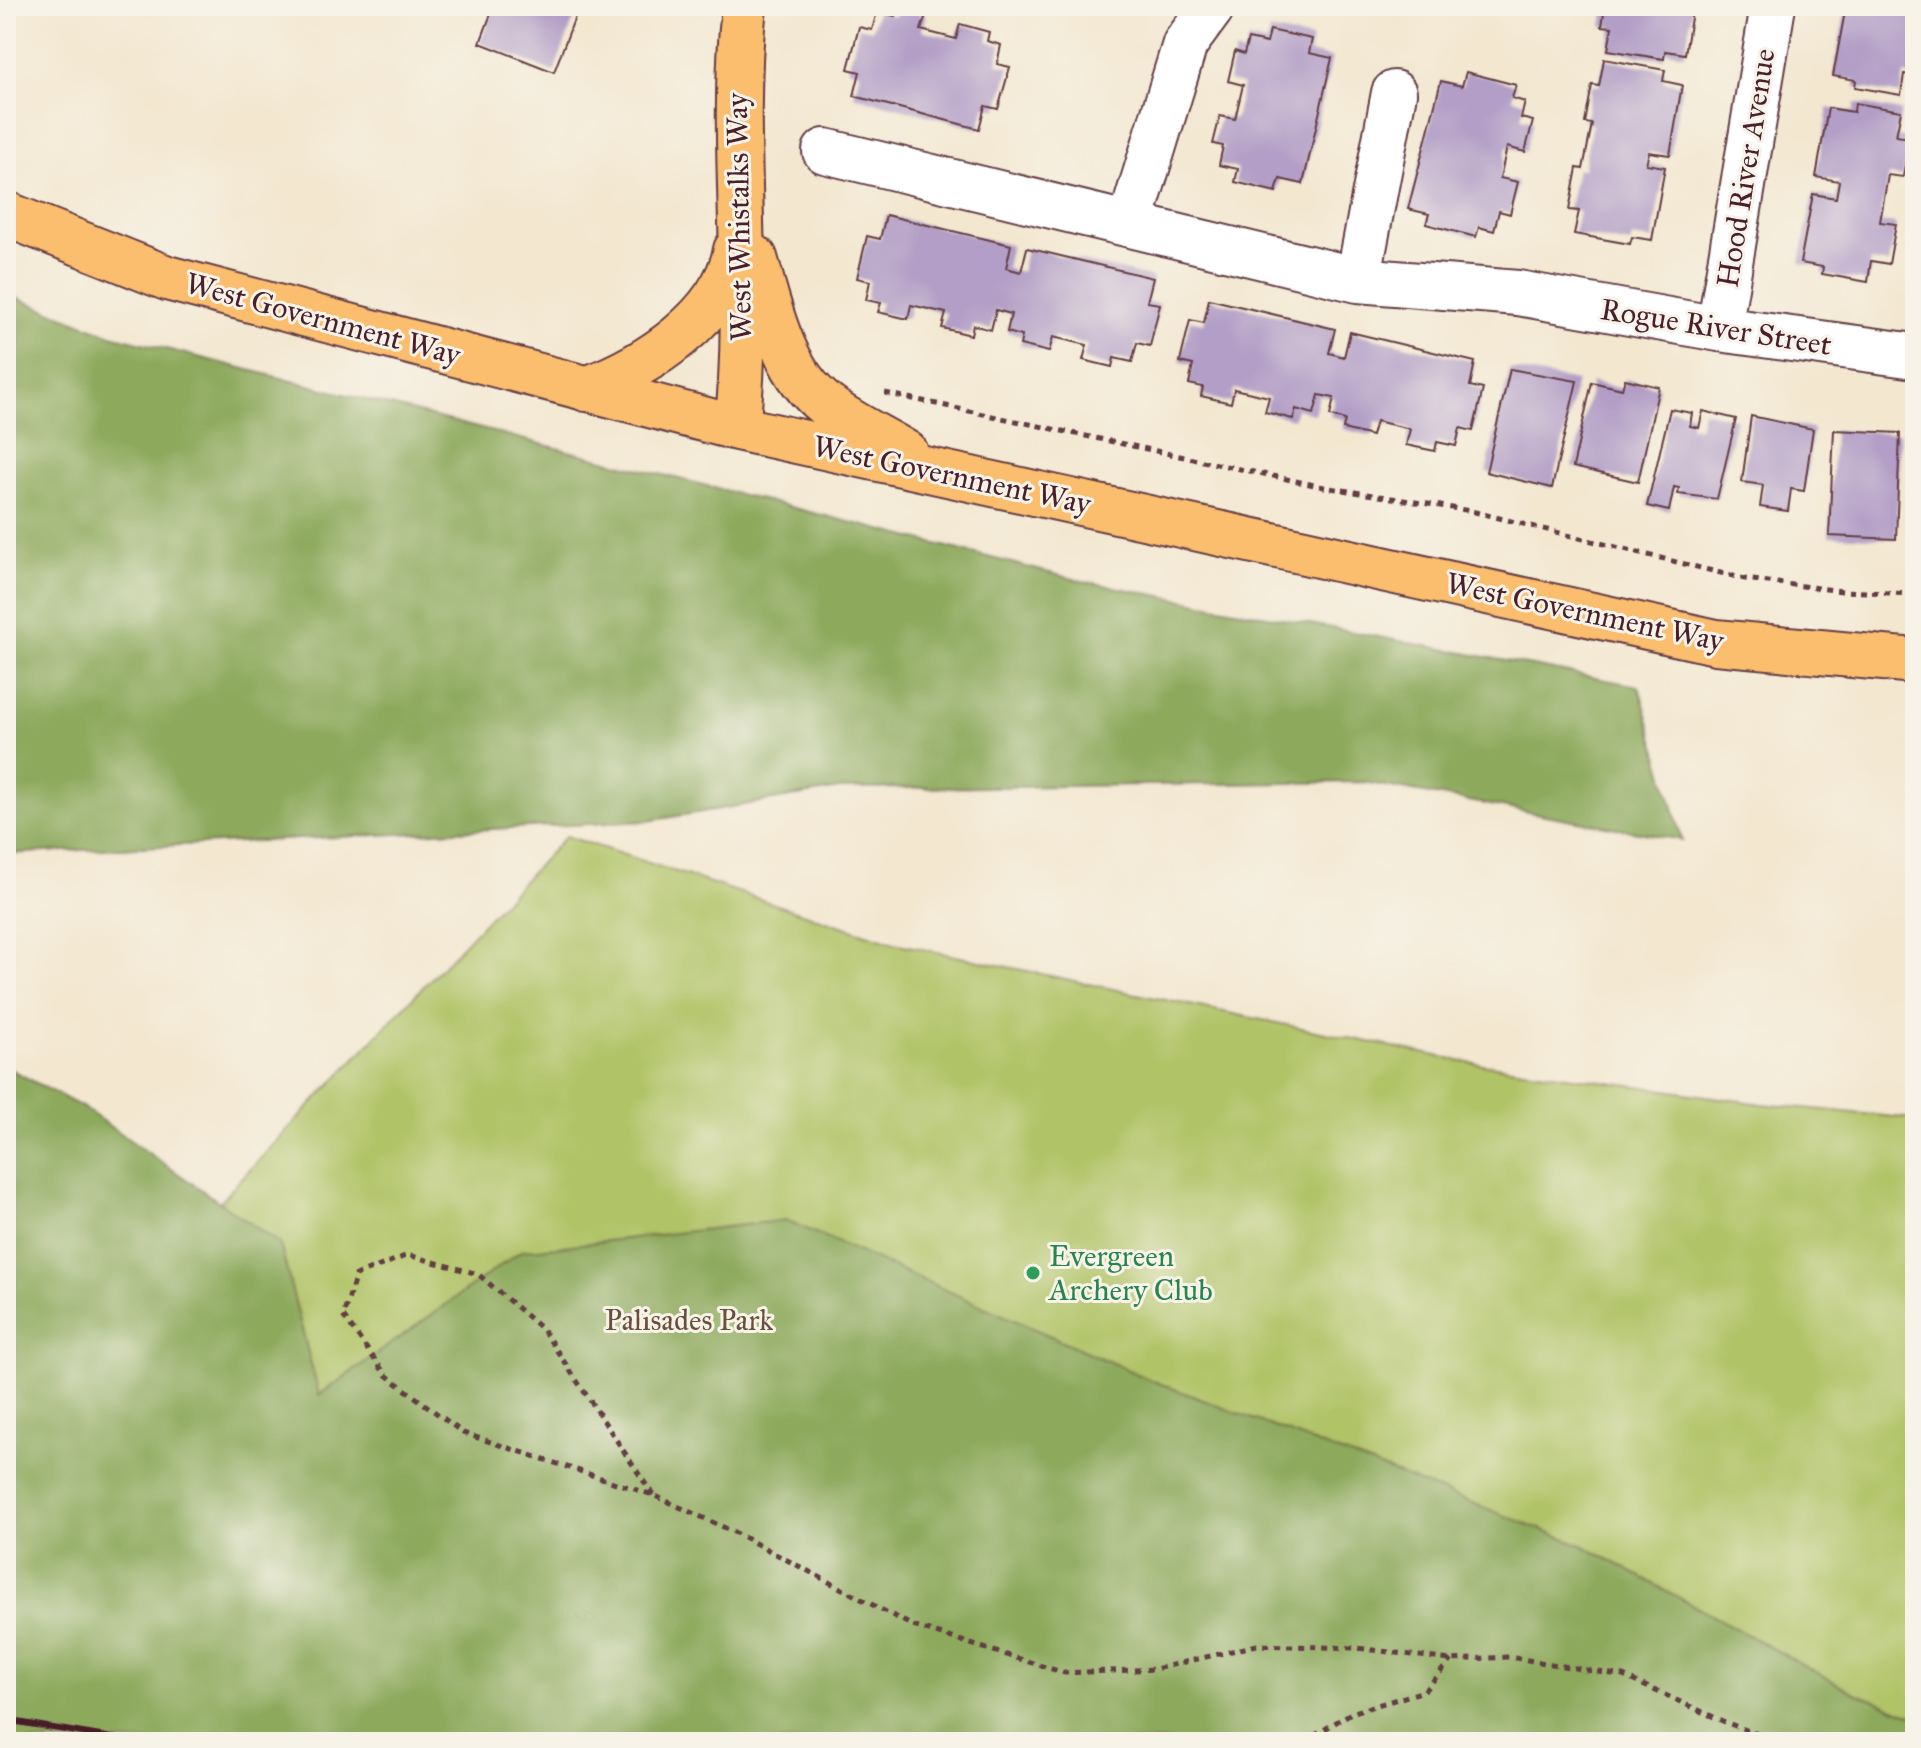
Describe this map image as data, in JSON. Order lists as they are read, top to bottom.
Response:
{
  "streets": {
    "main road": ["West Whistalks Way", "West Government Way"],
    "street": ["Hood River Avenue", "Rogue River Street"]
  },
  "crossings": [
    ["Hood River Avenue", "Rogue River Street"],
    ["West Whistalks Way", "West Government Way"]
  ],
  "parks": ["Palisades Park"],
  "places": ["Evergreen Archery Club"]
}
